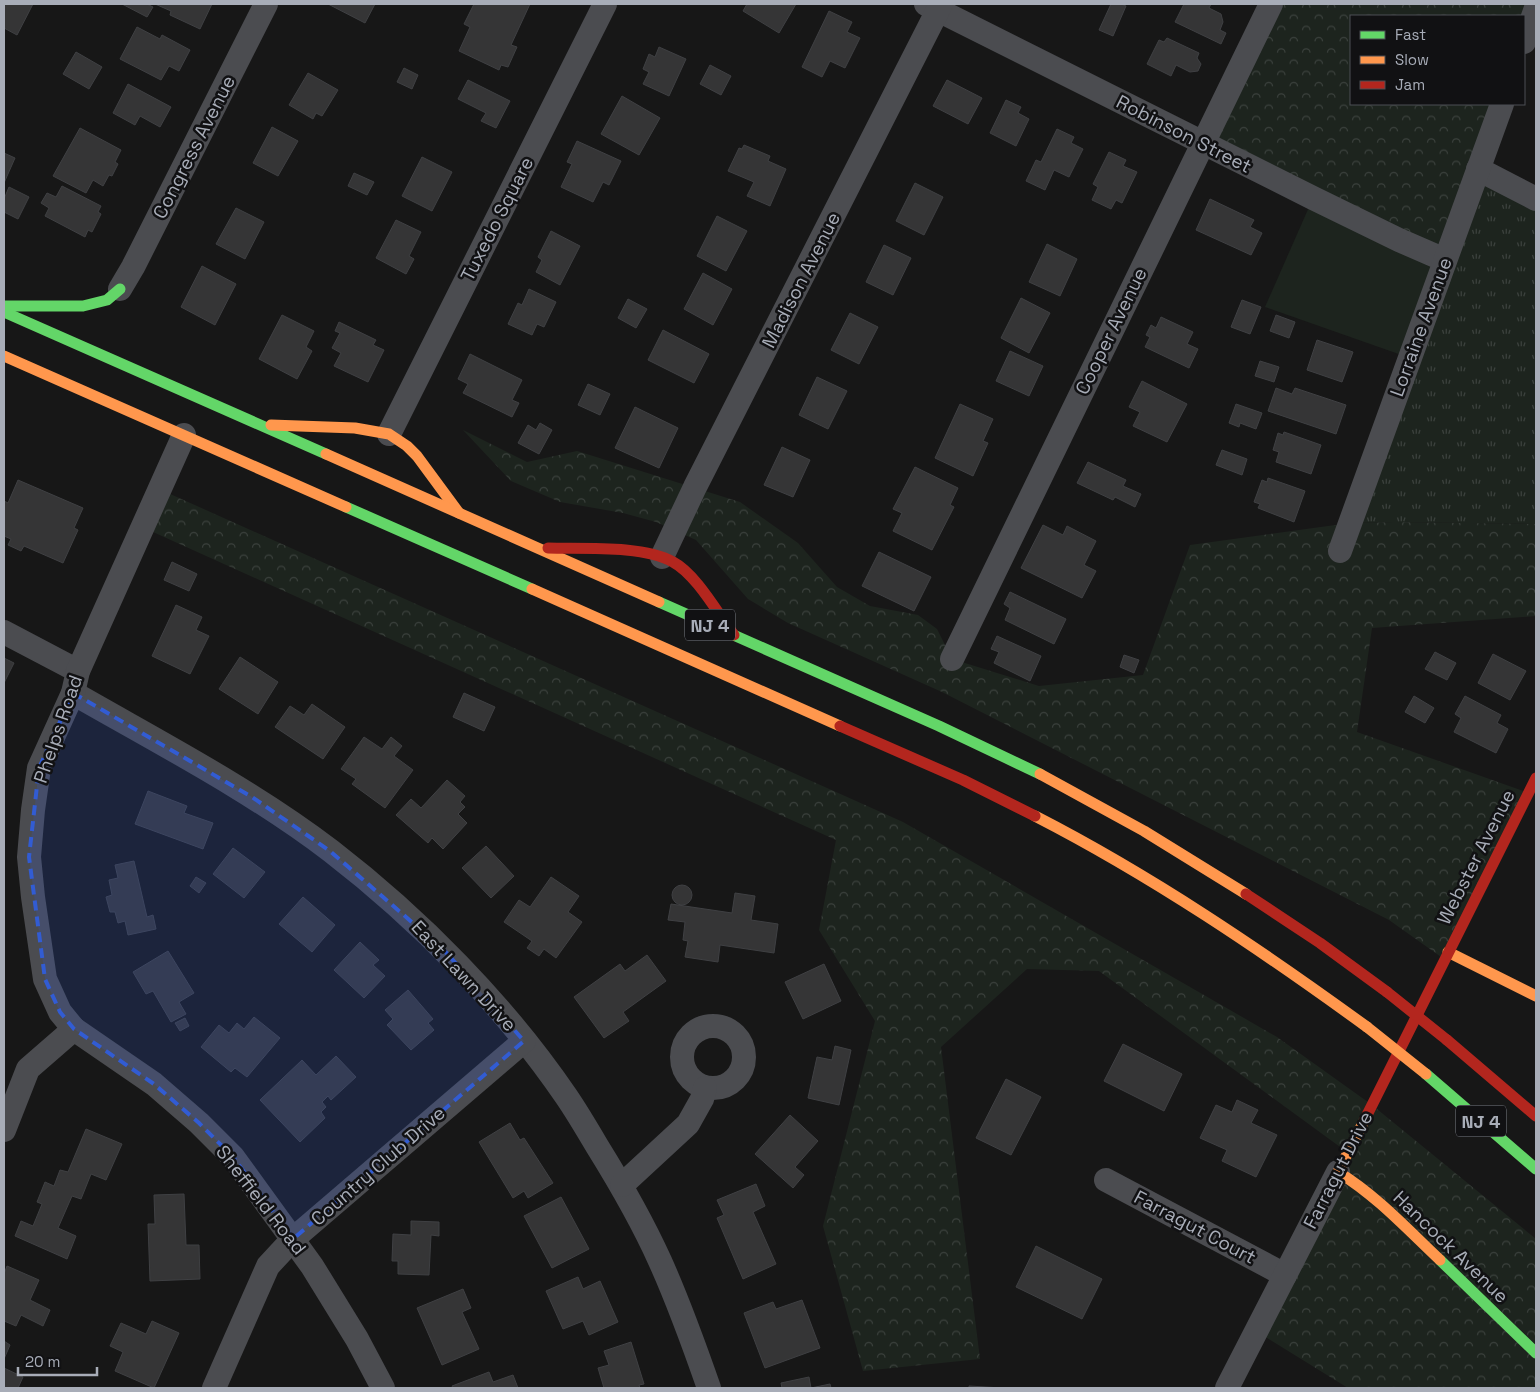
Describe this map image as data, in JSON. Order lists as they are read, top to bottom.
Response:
{
  "streets": {
    "main road": [
      "NJ 4",
      "Webster Avenue",
      "Farragut Drive",
      "Hancock Avenue"
    ],
    "street": [
      "Robinson Street",
      "Congress Avenue",
      "Tuxedo Square",
      "Madison Avenue",
      "Lorraine Avenue",
      "Cooper Avenue",
      "Phelps Road",
      "East Lawn Drive",
      "Country Club Drive",
      "Sheffield Road",
      "Farragut Court"
    ]
  },
  "crossings": [
    ["Robinson Street", "Madison Avenue"],
    ["Robinson Street", "Lorraine Avenue"],
    ["Robinson Street", "Cooper Avenue"],
    ["NJ 4", "Phelps Road"],
    ["Phelps Road", "East Lawn Drive"],
    ["Phelps Road", "Sheffield Road"],
    ["Webster Avenue", "Farragut Drive"],
    ["East Lawn Drive", "Country Club Drive"],
    ["Country Club Drive", "Sheffield Road"],
    ["Farragut Drive", "Farragut Court"],
    ["Farragut Drive", "Hancock Avenue"]
  ],
  "legend": ["Fast", "Slow", "Jam"],
  "scale_bar": "20 m"
}
